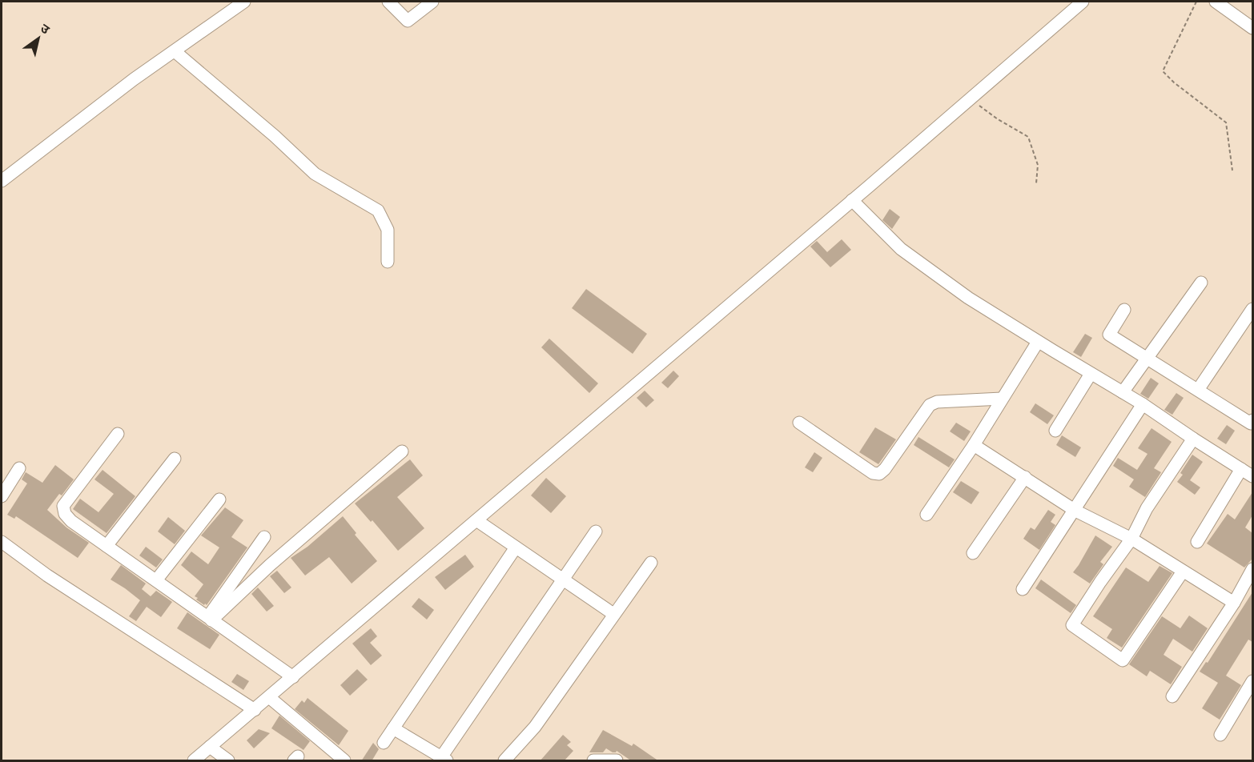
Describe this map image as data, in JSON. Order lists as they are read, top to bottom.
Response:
{
  "north": "top right"
}
